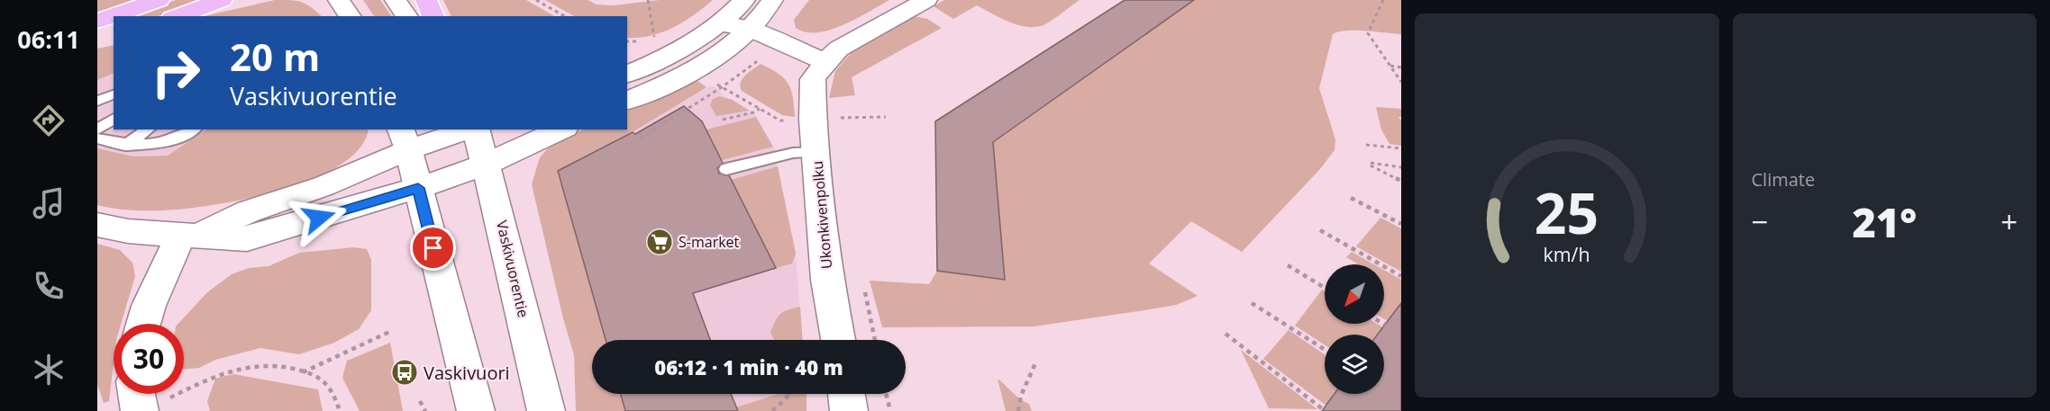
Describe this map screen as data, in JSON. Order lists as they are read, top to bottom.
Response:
{
  "streets": {
    "main road": ["Ukonkivenpolku", "Vaskivuorentie"]
  },
  "places": {
    "supermarket": ["S-market"],
    "bus stop": ["Vaskivuori"]
  },
  "north": "bottom left",
  "page": {
    "tabs": "06:11",
    "tile": "Climate",
    "turn": ["20 m", "Vaskivuorentie"],
    "heat": ["−", "21°", "+"],
    "limit": "30",
    "trip": "06:12 · 1 min · 40 m",
    "gauge": ["25", "km/h"]
  }
}
